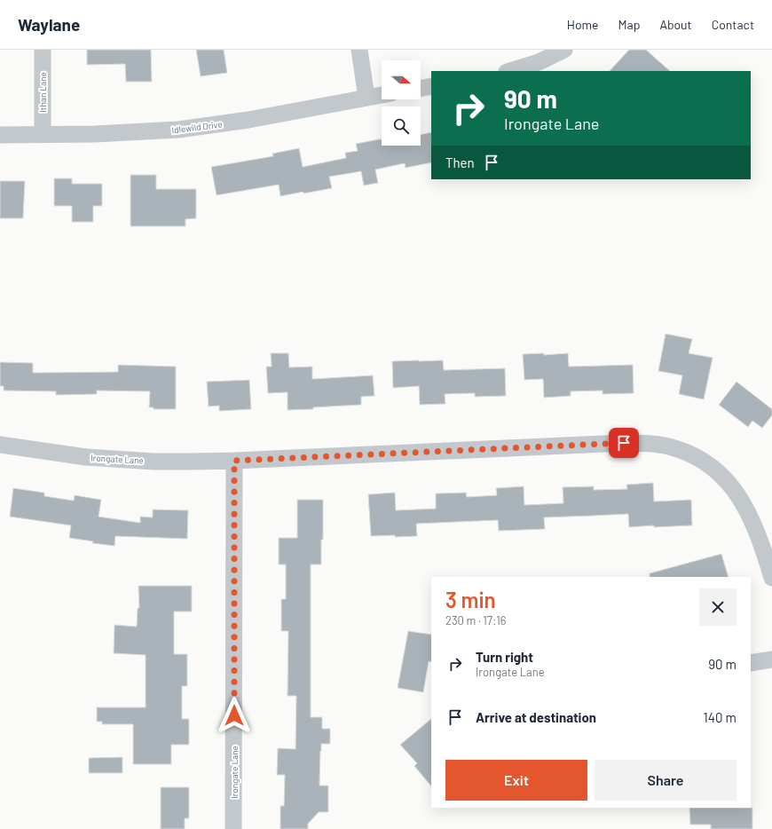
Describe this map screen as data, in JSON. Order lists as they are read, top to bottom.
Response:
{
  "streets": {
    "street": ["Ithan Lane", "Idlewild Drive", "Irongate Lane"]
  },
  "crossings": [
    ["Ithan Lane", "Idlewild Drive"]
  ],
  "north": "right",
  "page": {
    "header": "Waylane",
    "nav": [
      "Home",
      "Map",
      "About",
      "Contact"
    ],
    "turn": ["90 m", "Irongate Lane"],
    "then": "Then",
    "heading": ["3 min", "230 m · 17:16"],
    "list": [
      {
        "name": "Turn right",
        "note": "Irongate Lane",
        "value": "90 m"
      },
      {
        "name": "Arrive at destination",
        "value": "140 m"
      }
    ],
    "buttons": ["Exit", "Share"]
  }
}
